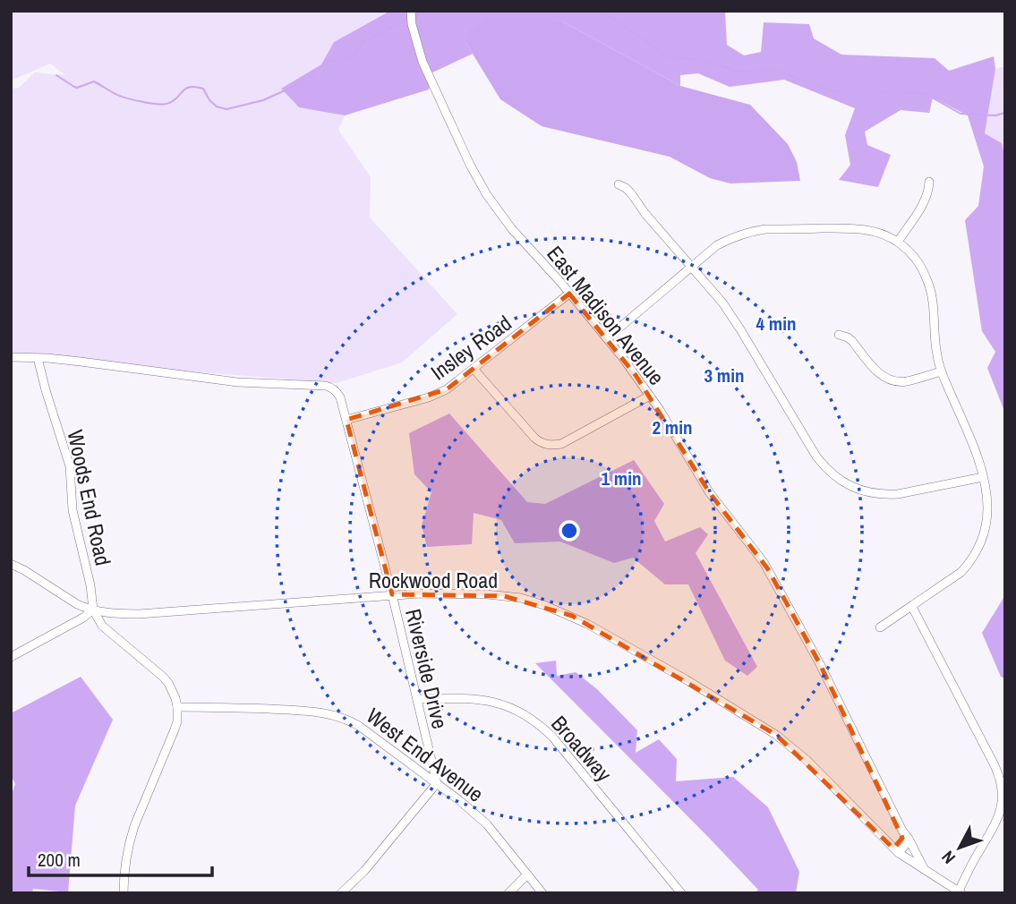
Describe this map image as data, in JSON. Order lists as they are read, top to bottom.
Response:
{
  "streets": {
    "street": [
      "East Madison Avenue",
      "Insley Road",
      "Woods End Road",
      "Rockwood Road",
      "Riverside Drive",
      "Broadway",
      "West End Avenue"
    ]
  },
  "crossings": [
    ["East Madison Avenue", "Insley Road"],
    ["East Madison Avenue", "Rockwood Road"],
    ["Insley Road", "Riverside Drive"],
    ["Woods End Road", "Rockwood Road"],
    ["Woods End Road", "Riverside Drive"],
    ["Rockwood Road", "Riverside Drive"],
    ["Riverside Drive", "Broadway"],
    ["Riverside Drive", "West End Avenue"]
  ],
  "scale_bar": "200 m",
  "north": "bottom left",
  "rings": [
    "4 min",
    "3 min",
    "2 min",
    "1 min"
  ]
}
